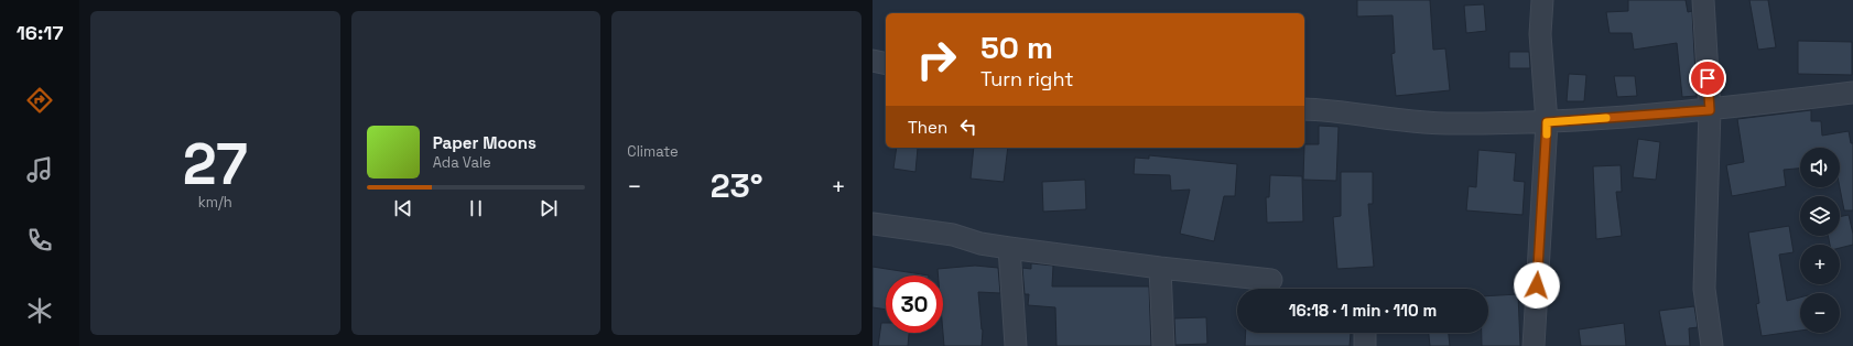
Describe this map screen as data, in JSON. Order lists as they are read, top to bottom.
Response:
{
  "page": {
    "tabs": "16:17",
    "tile": [
      ["27", "km/h"],
      "Climate"
    ],
    "turn": ["50 m", "Turn right"],
    "then": "Then",
    "song": ["Paper Moons", "Ada Vale"],
    "map_buttons": ["+", "−"],
    "heat": ["−", "23°", "+"],
    "limit": "30",
    "trip": "16:18 · 1 min · 110 m"
  }
}
